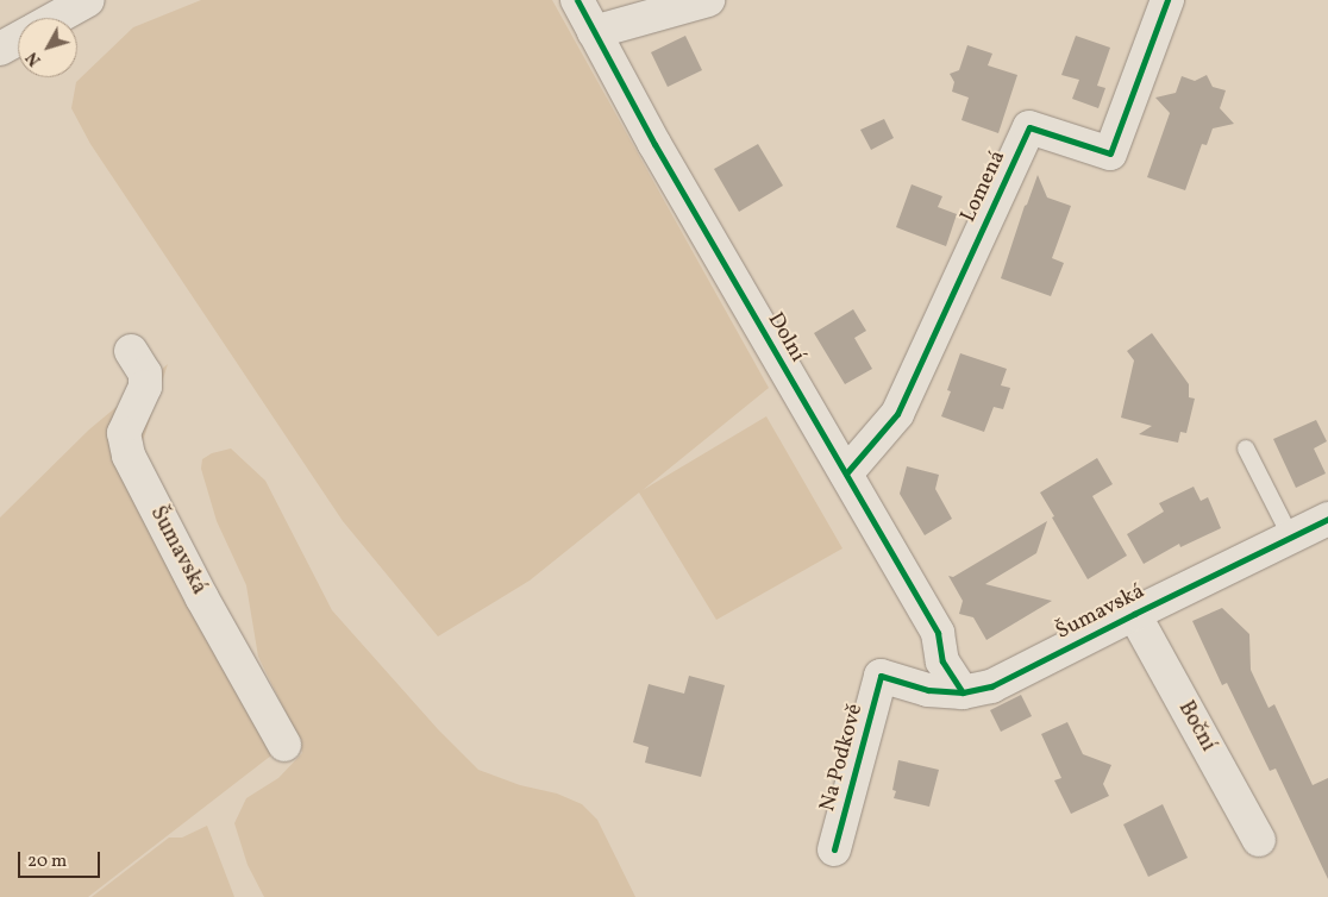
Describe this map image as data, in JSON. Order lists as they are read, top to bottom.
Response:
{
  "streets": {
    "street": [
      "Lomená",
      "Dolní",
      "Šumavská",
      "Boční",
      "Na Podkově"
    ]
  },
  "crossings": [
    ["Lomená", "Dolní"],
    ["Dolní", "Šumavská"],
    ["Šumavská", "Boční"],
    ["Šumavská", "Na Podkově"]
  ],
  "scale_bar": "20 m",
  "north": "bottom left"
}
